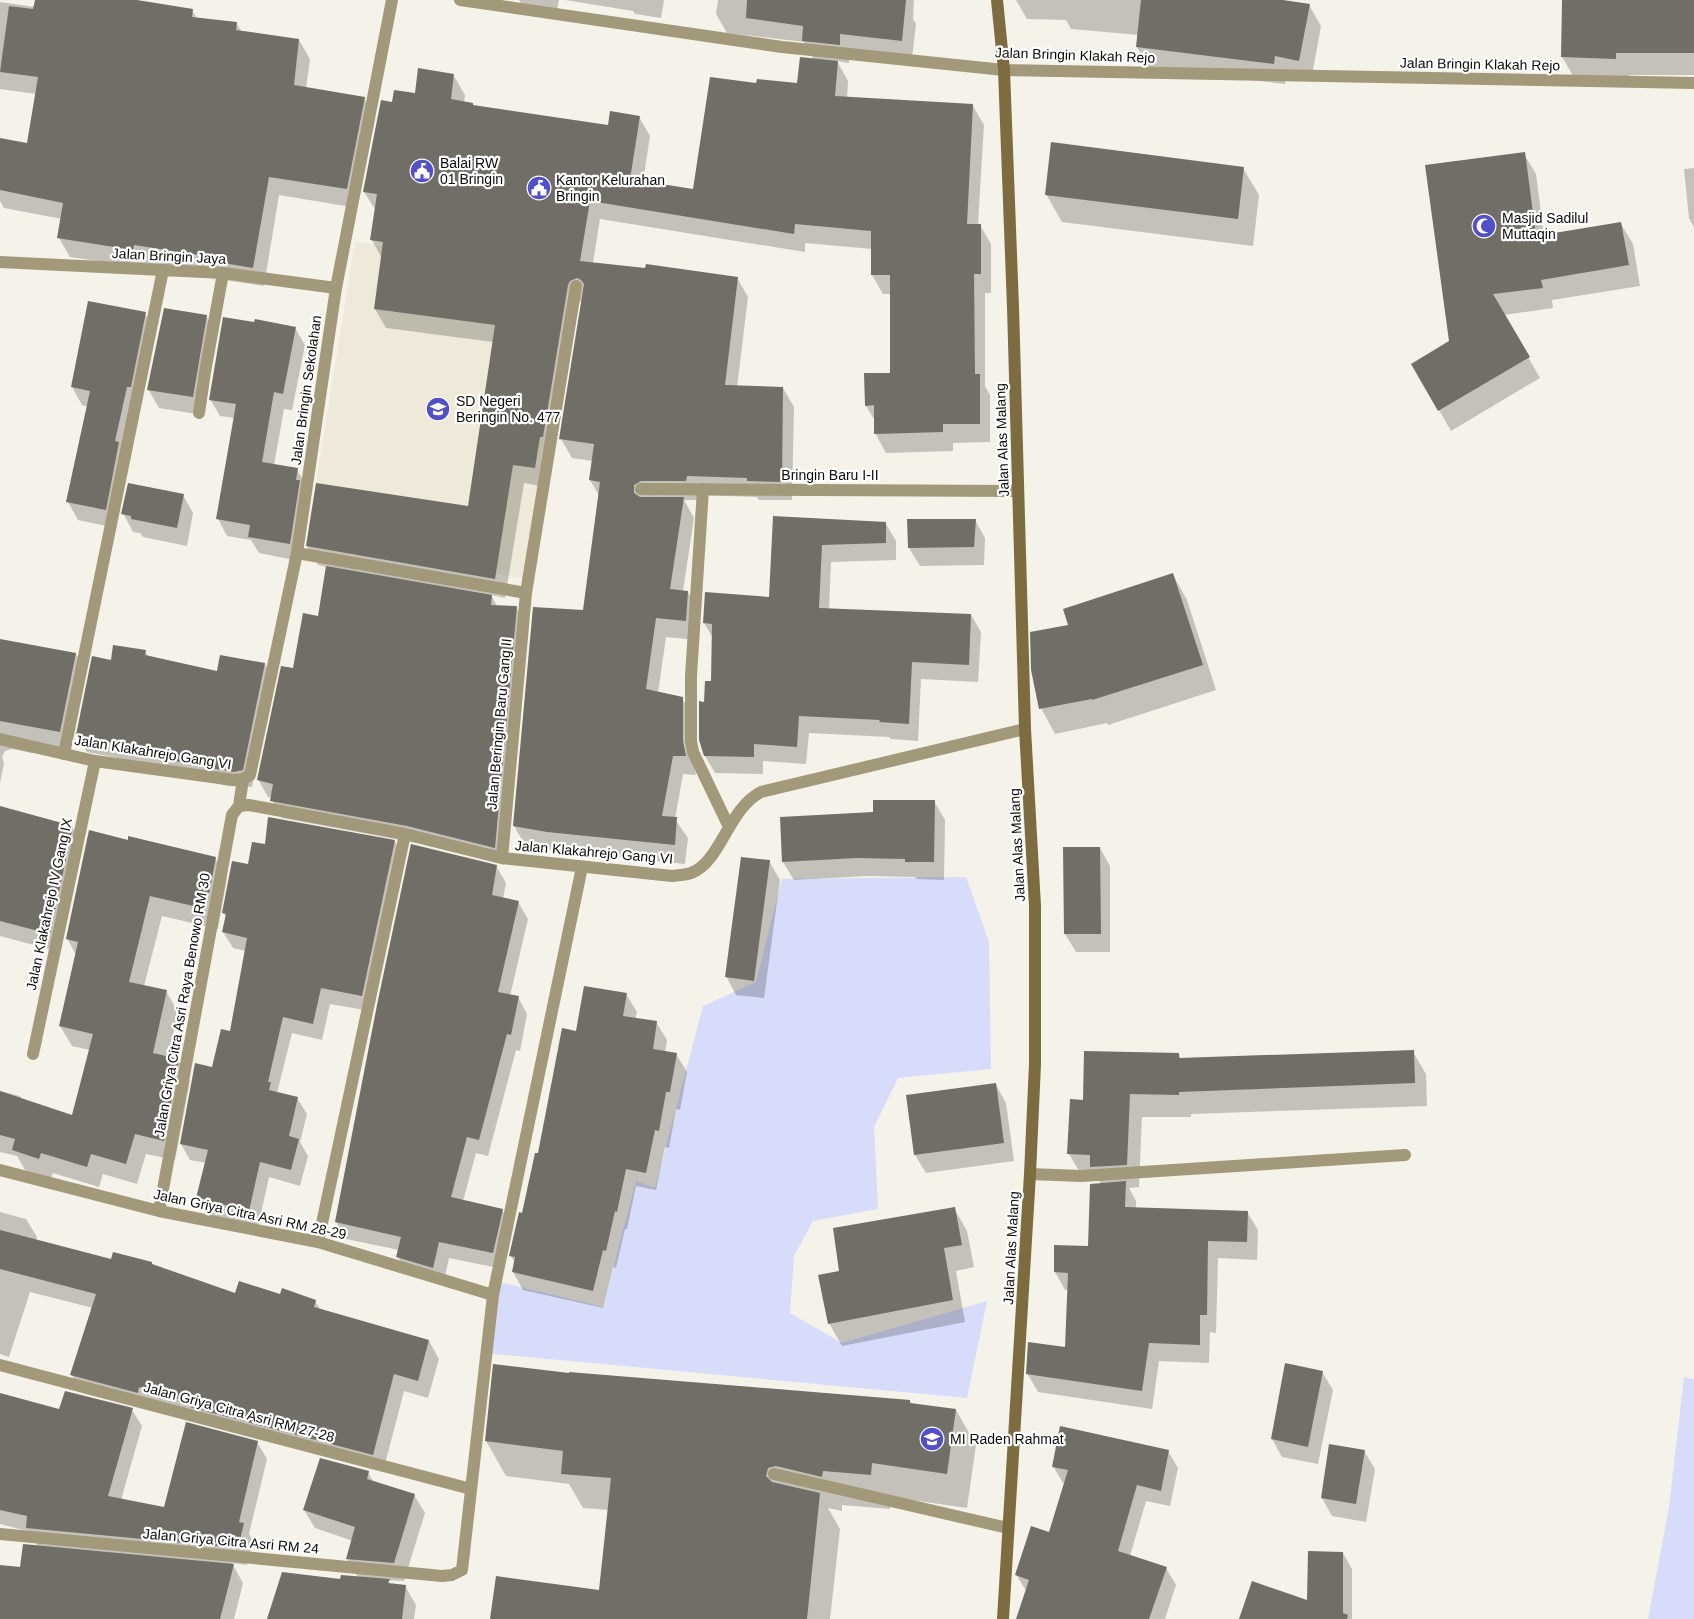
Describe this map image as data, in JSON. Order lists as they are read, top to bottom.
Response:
{
  "streets": {
    "main road": ["Jalan Alas Malang"],
    "street": [
      "Jalan Bringin Klakah Rejo",
      "Jalan Bringin Jaya",
      "Jalan Bringin Sekolahan",
      "Bringin Baru I-II",
      "Jalan Beringin Baru Gang II",
      "Jalan Klakahrejo Gang VI",
      "Jalan Klakahrejo IV Gang IX",
      "Jalan Griya Citra Asri Raya Benowo RM 30",
      "Jalan Griya Citra Asri RM 28-29",
      "Jalan Griya Citra Asri RM 27-28",
      "Jalan Griya Citra Asri RM 24"
    ]
  },
  "crossings": [
    ["Jalan Bringin Klakah Rejo", "Jalan Alas Malang"],
    ["Jalan Bringin Jaya", "Jalan Bringin Sekolahan"],
    ["Jalan Bringin Sekolahan", "Jalan Klakahrejo Gang VI"],
    ["Jalan Bringin Sekolahan", "Jalan Griya Citra Asri Raya Benowo RM 30"],
    ["Jalan Alas Malang", "Bringin Baru I-II"],
    ["Jalan Alas Malang", "Jalan Klakahrejo Gang VI"],
    ["Jalan Beringin Baru Gang II", "Jalan Klakahrejo Gang VI"],
    ["Jalan Klakahrejo Gang VI", "Jalan Klakahrejo IV Gang IX"],
    ["Jalan Klakahrejo Gang VI", "Jalan Griya Citra Asri Raya Benowo RM 30"],
    ["Jalan Griya Citra Asri Raya Benowo RM 30", "Jalan Griya Citra Asri RM 28-29"],
    ["Jalan Griya Citra Asri RM 27-28", "Jalan Griya Citra Asri RM 24"]
  ],
  "places": {
    "public building": ["Balai RW 01 Bringin", "Kantor Kelurahan Bringin"],
    "mosque": ["Masjid Sadilul Muttaqin"],
    "school or university": ["SD Negeri Beringin No. 477", "MI Raden Rahmat"]
  }
}
